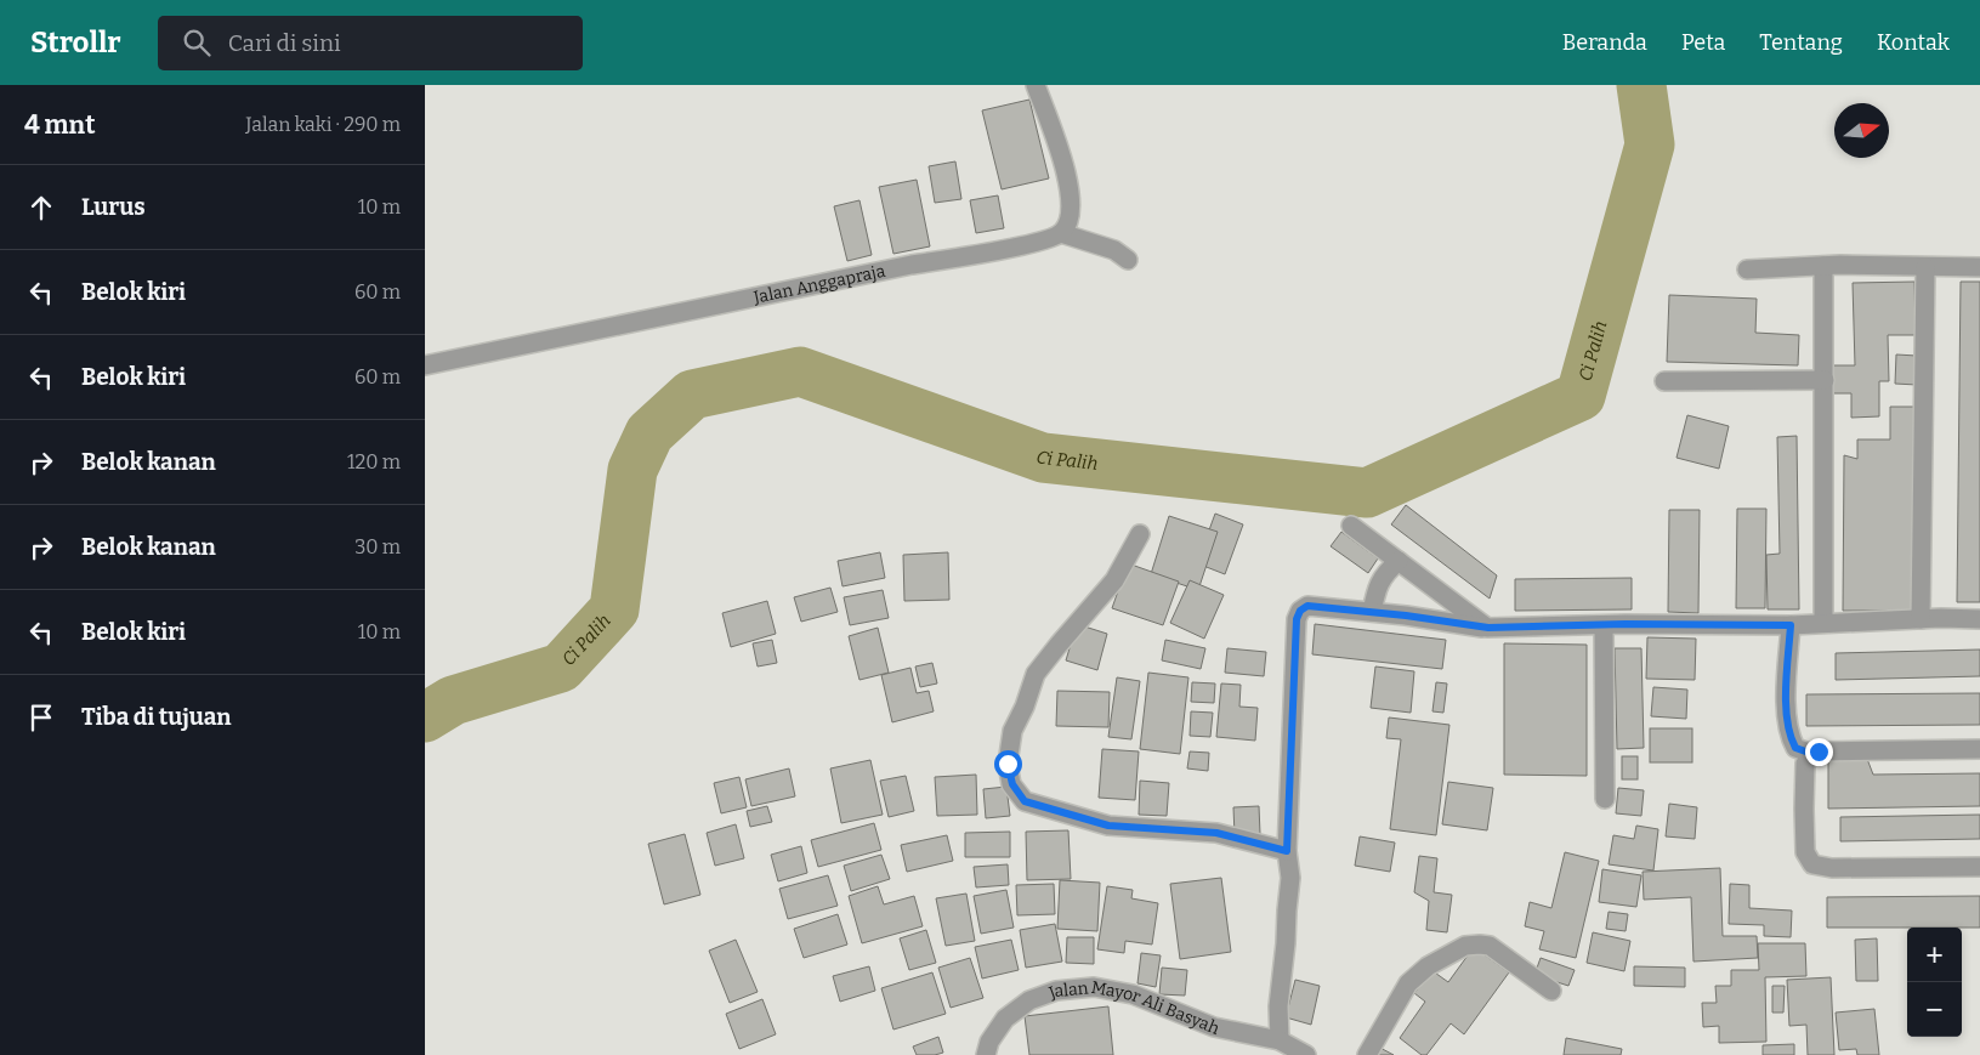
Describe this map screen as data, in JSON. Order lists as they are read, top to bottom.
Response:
{
  "streets": {
    "street": ["Jalan Anggapraja", "Jalan Mayor Ali Basyah"]
  },
  "water": ["Ci Palih"],
  "north": "right",
  "page": {
    "header": "Strollr",
    "search": "Cari di sini",
    "nav": [
      "Beranda",
      "Peta",
      "Tentang",
      "Kontak"
    ],
    "heading": ["4 mnt", "Jalan kaki · 290 m"],
    "list": [
      ["Lurus", "10 m"],
      ["Belok kiri", "60 m"],
      ["Belok kiri", "60 m"],
      ["Belok kanan", "120 m"],
      ["Belok kanan", "30 m"],
      ["Belok kiri", "10 m"],
      "Tiba di tujuan"
    ],
    "map_buttons": ["+", "−"]
  }
}
